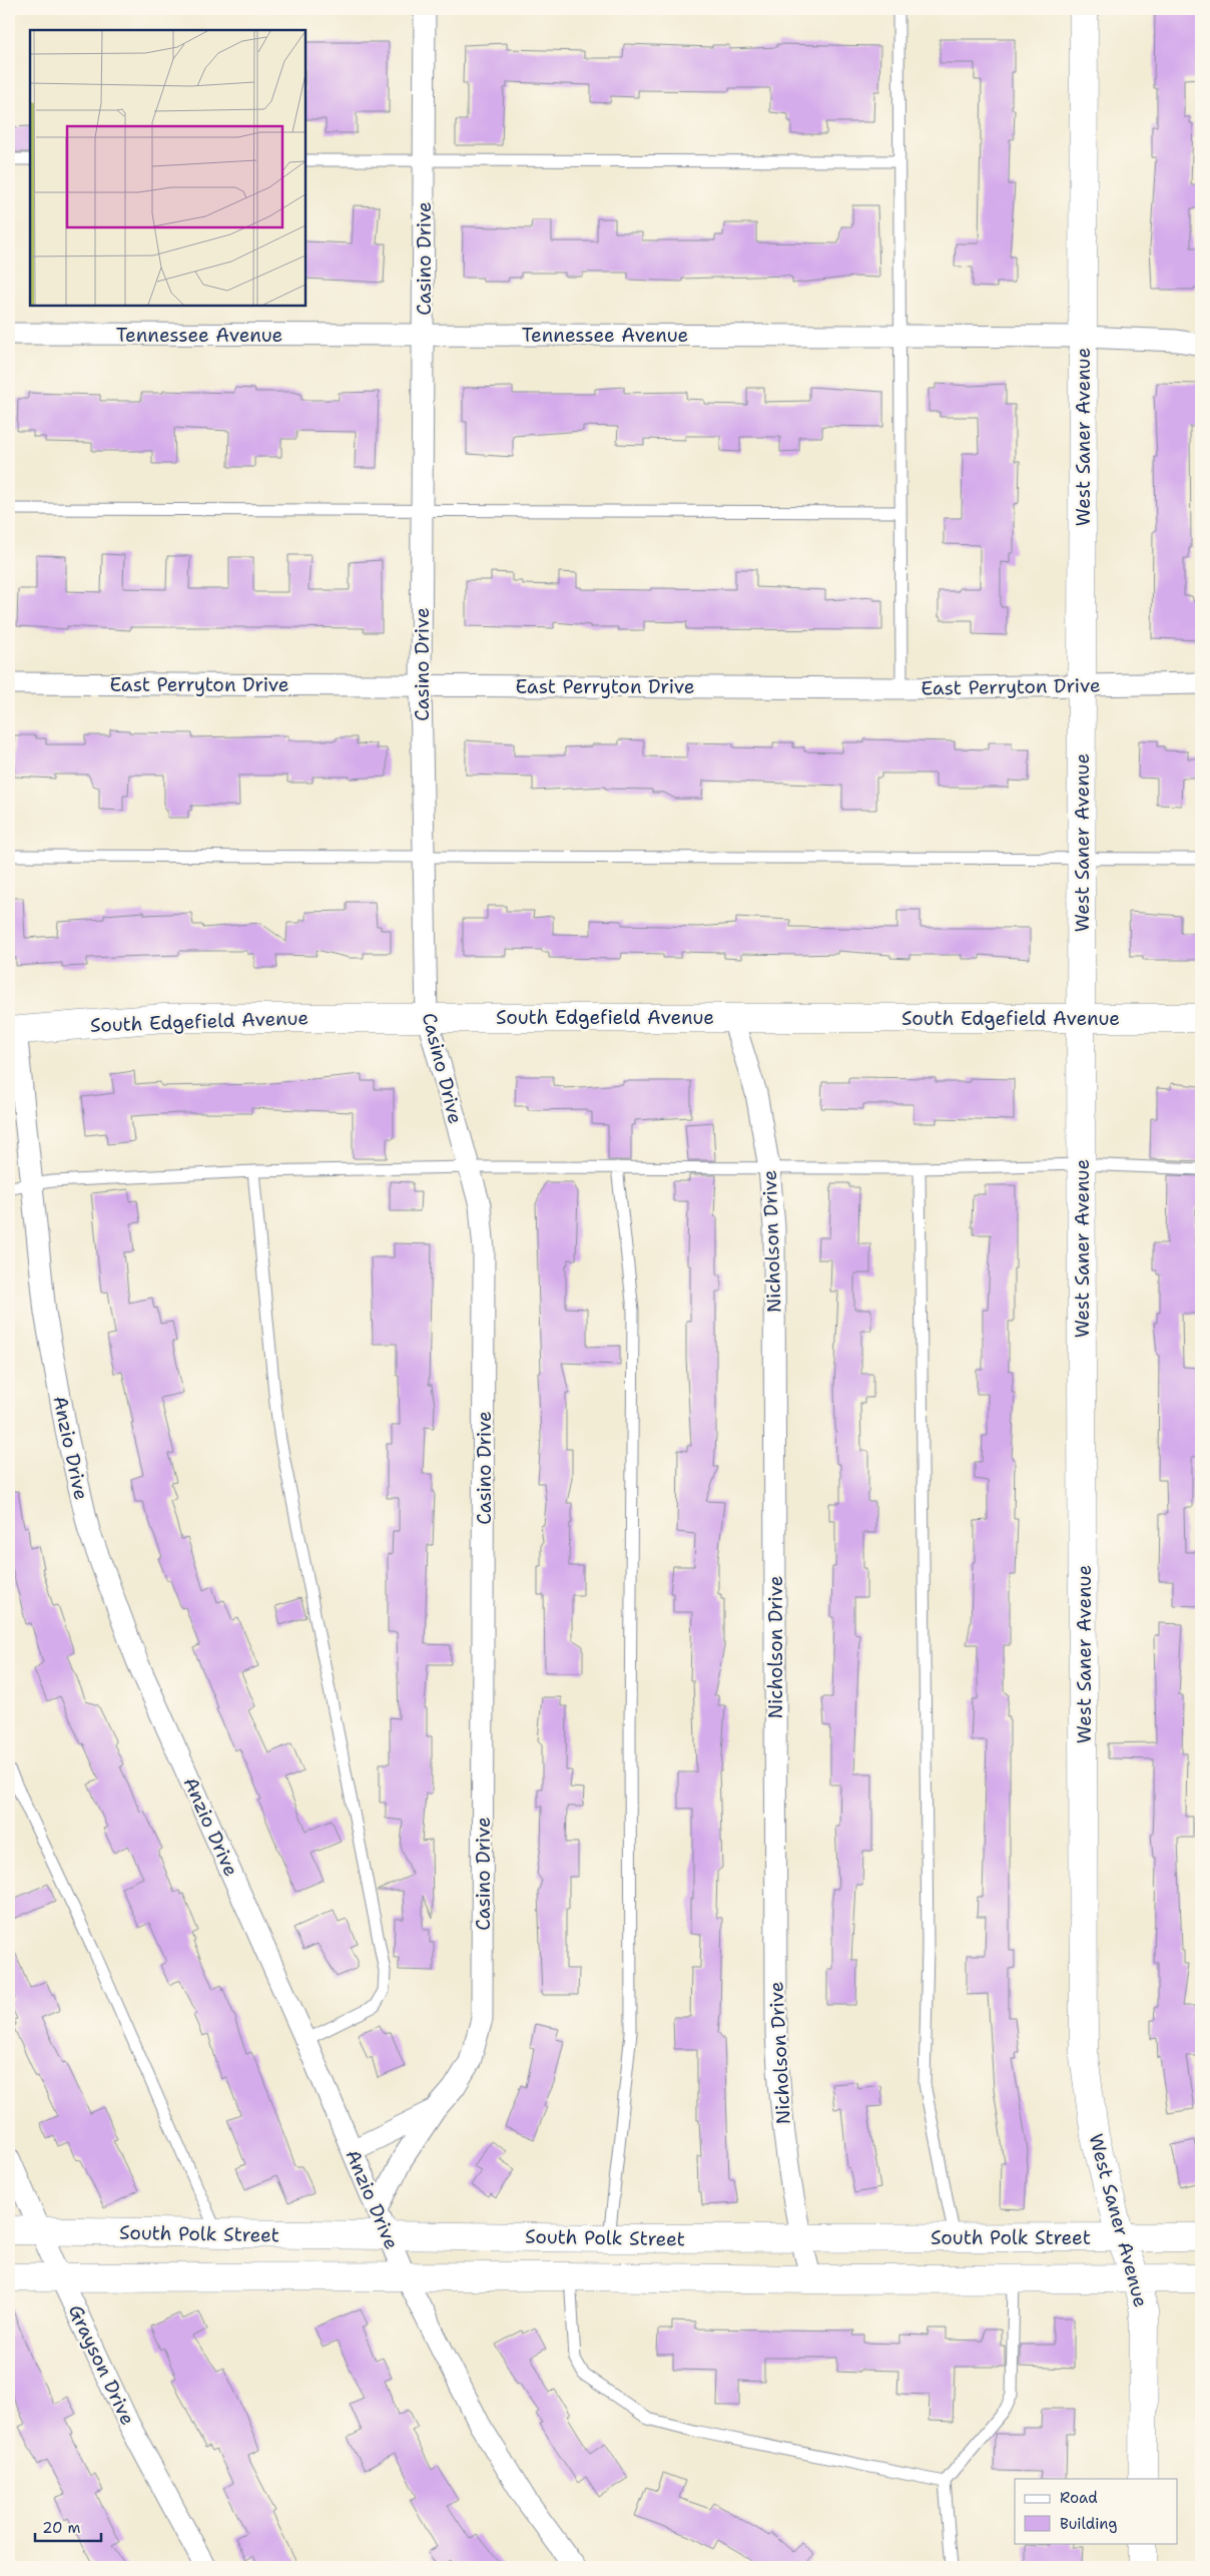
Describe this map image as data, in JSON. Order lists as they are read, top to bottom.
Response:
{
  "streets": {
    "street": [
      "Casino Drive",
      "Tennessee Avenue",
      "West Saner Avenue",
      "East Perryton Drive",
      "South Edgefield Avenue",
      "Nicholson Drive",
      "Anzio Drive",
      "South Polk Street",
      "Grayson Drive"
    ]
  },
  "crossings": [
    ["Casino Drive", "Tennessee Avenue"],
    ["Casino Drive", "East Perryton Drive"],
    ["Casino Drive", "South Edgefield Avenue"],
    ["Casino Drive", "Anzio Drive"],
    ["Tennessee Avenue", "West Saner Avenue"],
    ["West Saner Avenue", "East Perryton Drive"],
    ["West Saner Avenue", "South Edgefield Avenue"],
    ["West Saner Avenue", "South Polk Street"],
    ["South Edgefield Avenue", "Nicholson Drive"],
    ["South Edgefield Avenue", "Anzio Drive"],
    ["Nicholson Drive", "South Polk Street"],
    ["Anzio Drive", "South Polk Street"],
    ["South Polk Street", "Grayson Drive"]
  ],
  "legend": ["Road", "Building"],
  "scale_bar": "20 m"
}
